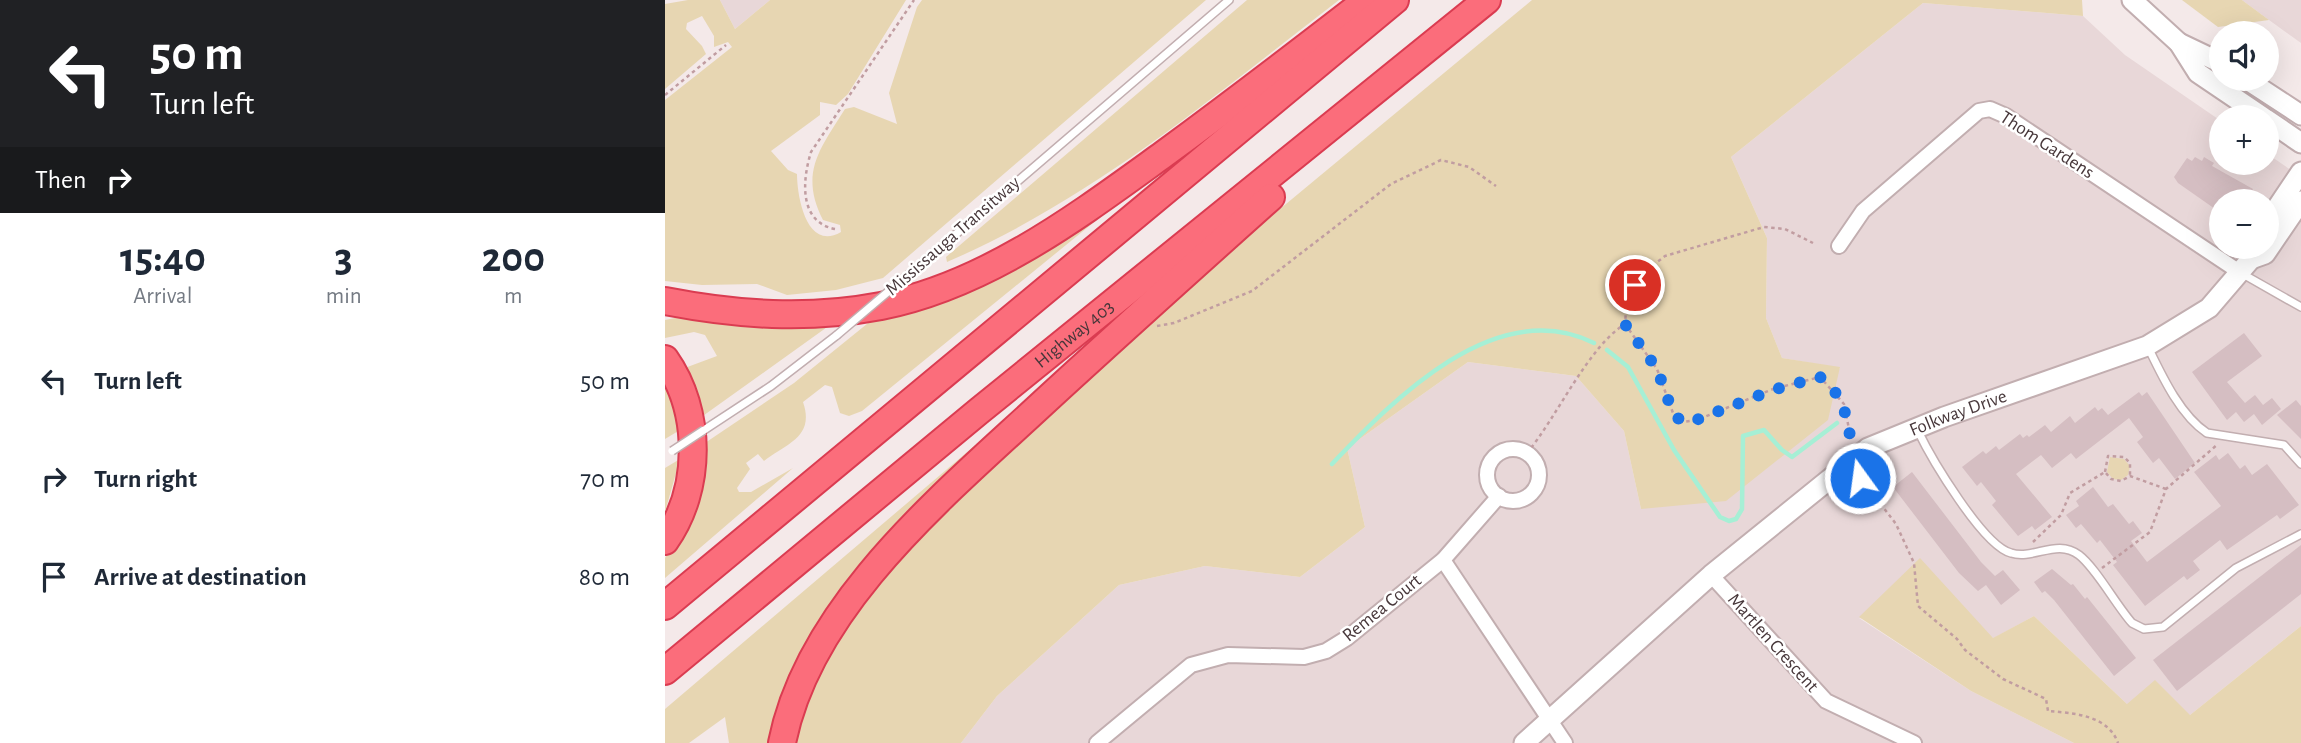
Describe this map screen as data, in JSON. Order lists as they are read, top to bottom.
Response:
{
  "streets": {
    "highway": ["Highway 403"],
    "street": [
      "Thom Gardens",
      "Folkway Drive",
      "Remea Court",
      "Martlen Crescent"
    ],
    "lane": ["Mississauga Transitway"]
  },
  "crossings": [
    ["Thom Gardens", "Folkway Drive"],
    ["Folkway Drive", "Martlen Crescent"]
  ],
  "page": {
    "turn": ["50 m", "Turn left"],
    "map_buttons": ["+", "−"],
    "then": "Then",
    "eta": [
      "15:40",
      "Arrival",
      "3",
      "min",
      "200",
      "m"
    ],
    "list": [
      {
        "name": "Turn left",
        "value": "50 m"
      },
      {
        "name": "Turn right",
        "value": "70 m"
      },
      {
        "name": "Arrive at destination",
        "value": "80 m"
      }
    ]
  }
}
